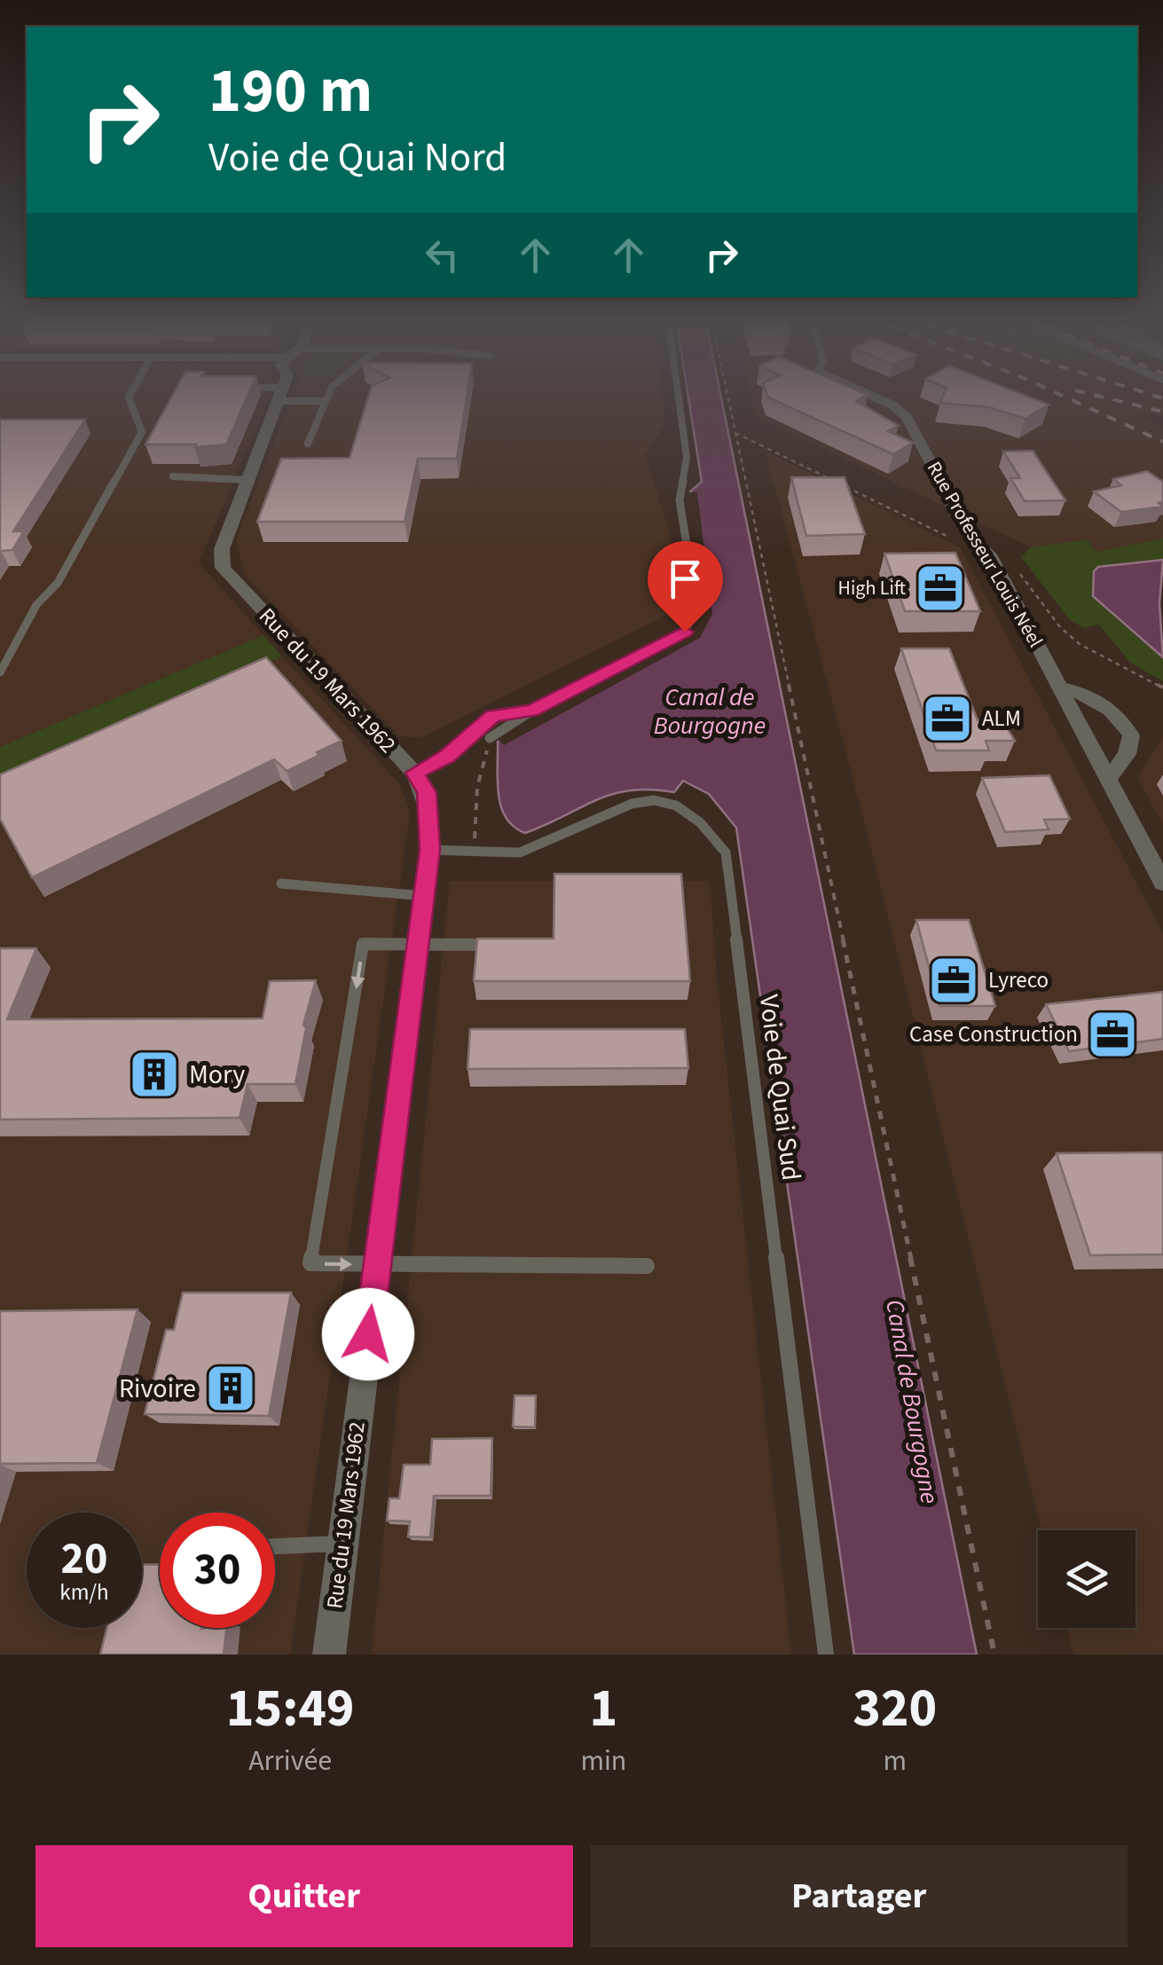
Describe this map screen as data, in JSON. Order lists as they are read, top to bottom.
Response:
{
  "streets": {
    "street": ["Rue Professeur Louis Néel", "Rue du 19 Mars 1962"],
    "lane": ["Voie de Quai Sud"]
  },
  "crossings": [
    ["Rue du 19 Mars 1962", "Voie de Quai Sud"]
  ],
  "water": ["Canal de Bourgogne"],
  "places": {
    "office": [
      "High Lift",
      "ALM",
      "Lyreco",
      "Case Construction"
    ],
    "building": ["Mory", "Rivoire"]
  },
  "page": {
    "turn": ["190 m", "Voie de Quai Nord"],
    "speed": "20 km/h",
    "limit": "30",
    "eta": [
      "15:49",
      "Arrivée",
      "1",
      "min",
      "320",
      "m"
    ],
    "buttons": ["Quitter", "Partager"]
  }
}
